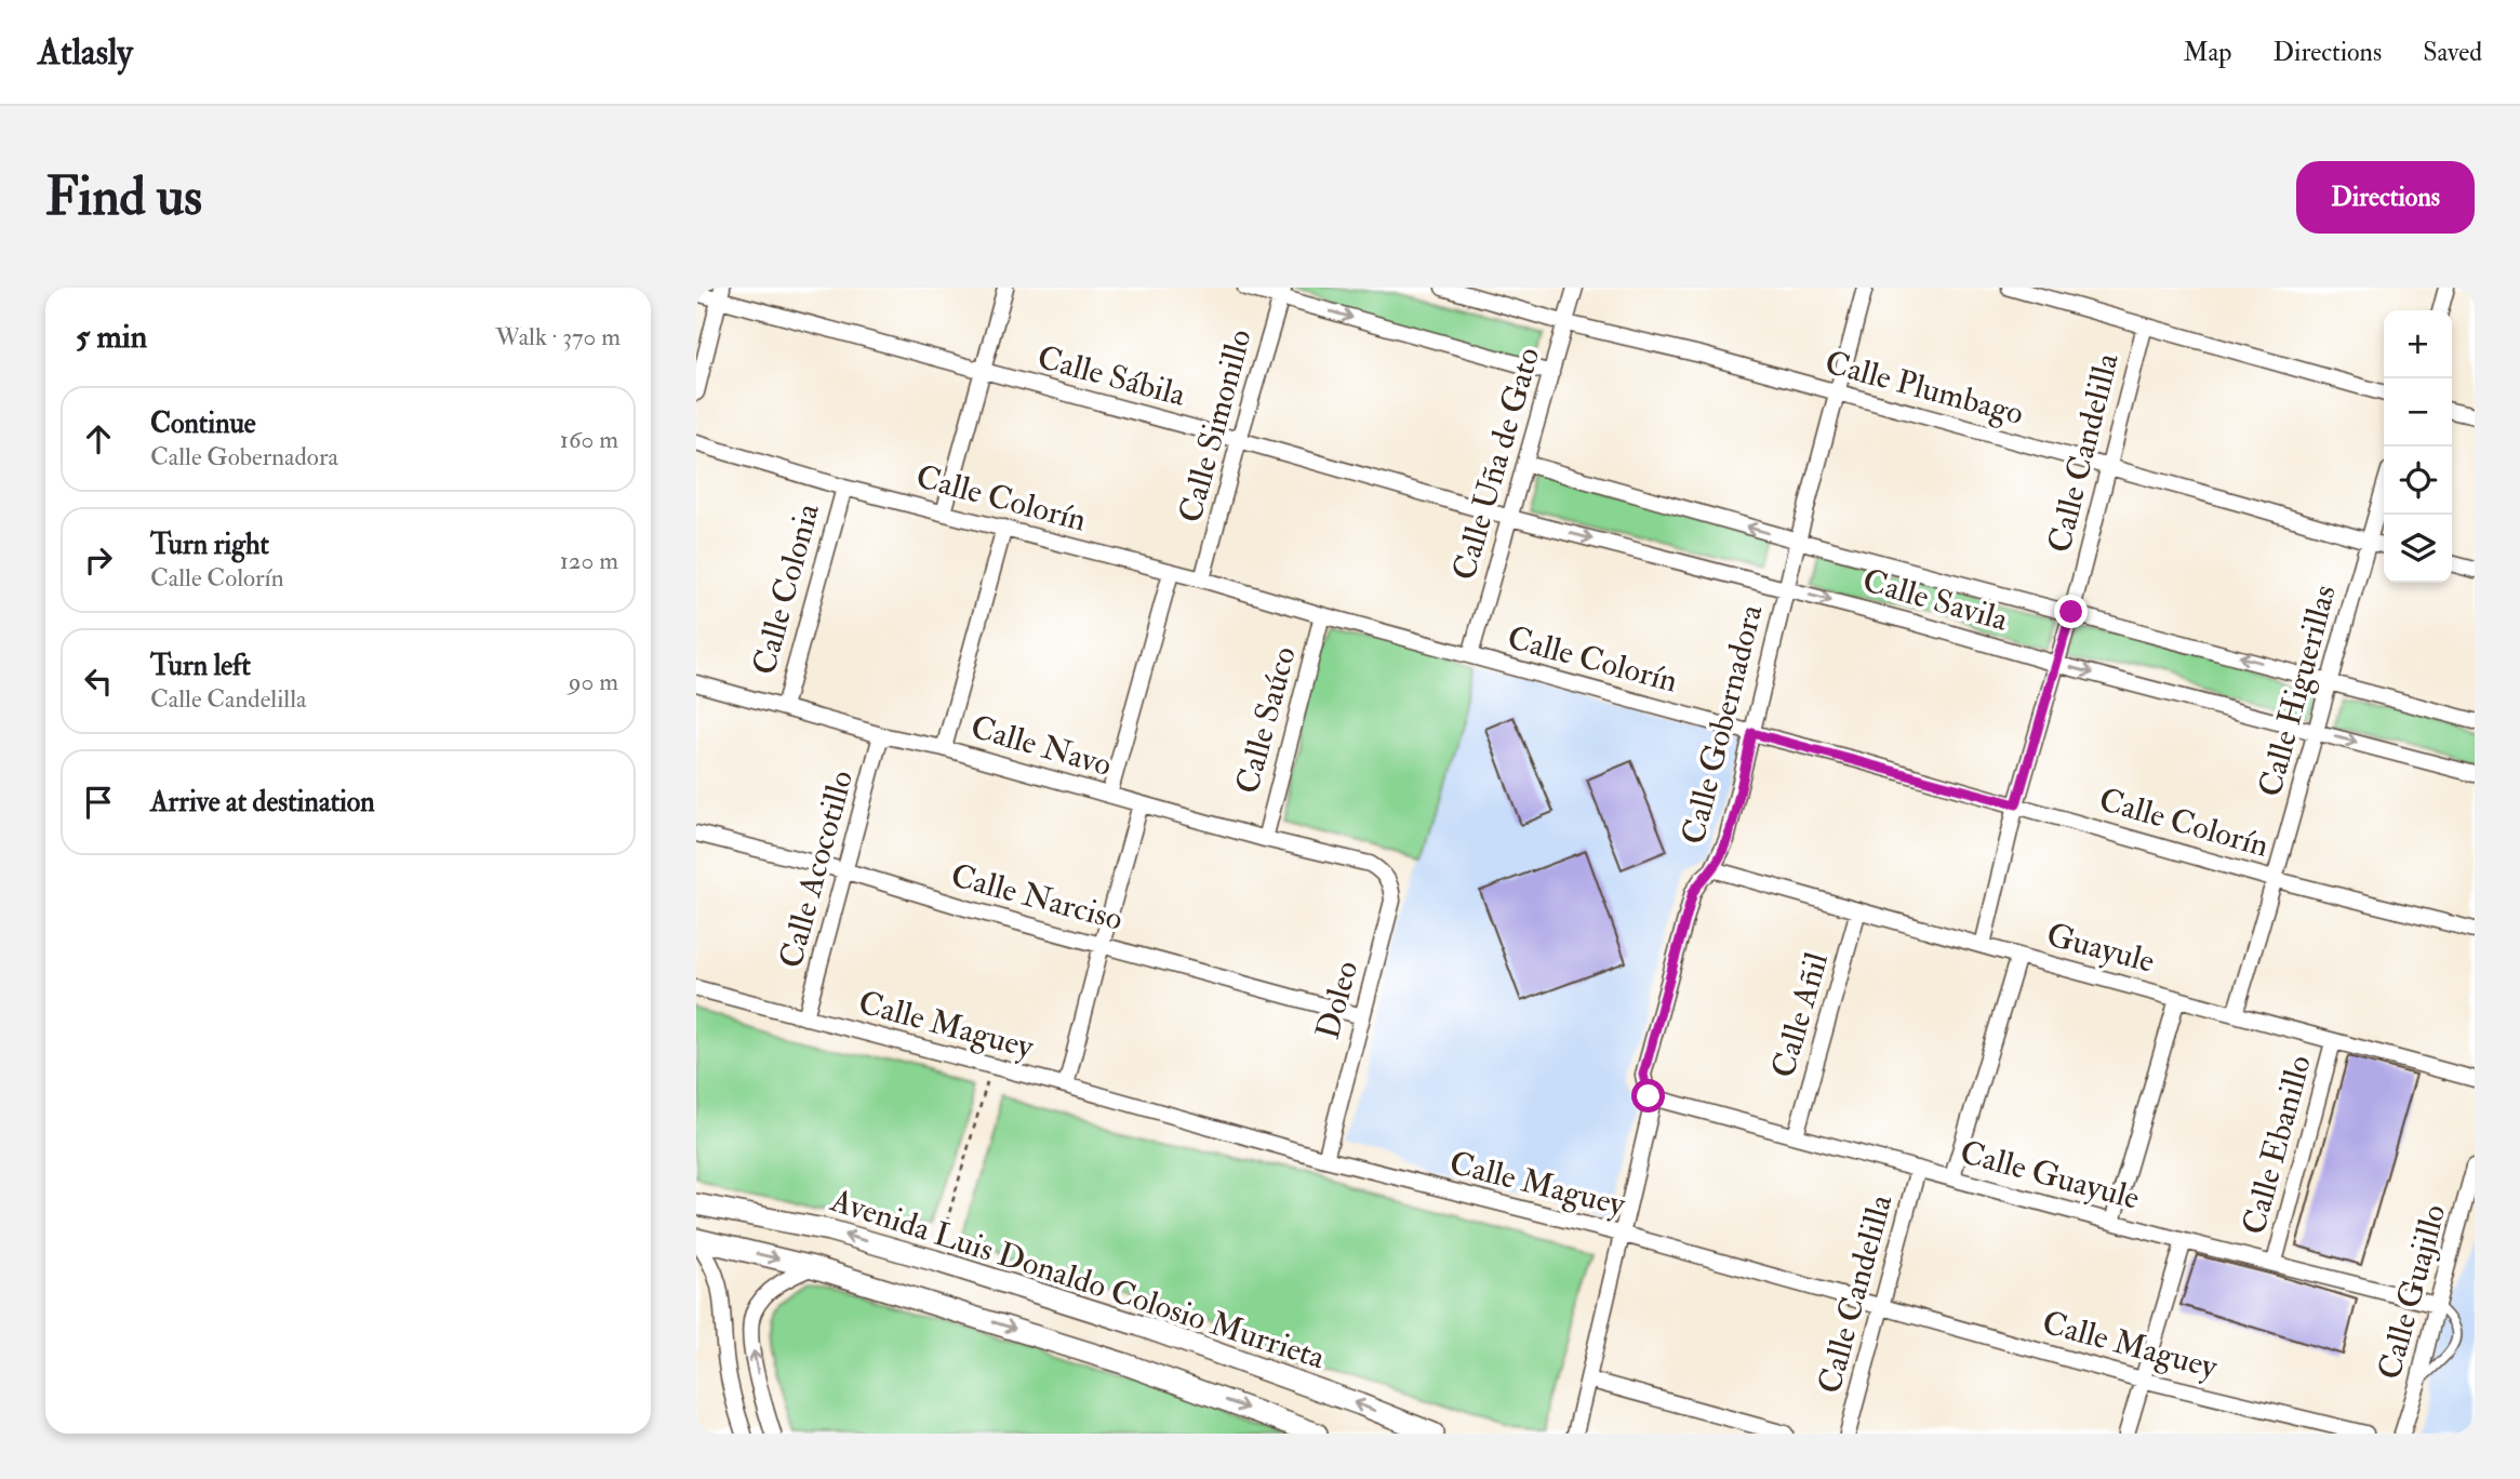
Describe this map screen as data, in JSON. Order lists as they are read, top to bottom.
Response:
{
  "streets": {
    "main road": ["Avenida Luis Donaldo Colosio Murrieta"],
    "street": [
      "Calle Sábila",
      "Calle Plumbago",
      "Calle Simonillo",
      "Calle Candelilla",
      "Calle Uña de Gato",
      "Calle Colorín",
      "Calle Colonia",
      "Calle Savila",
      "Calle Higuerillas",
      "Calle Saúco",
      "Calle Gobernadora",
      "Calle Navo",
      "Calle Acocotillo",
      "Calle Narciso",
      "Guayule",
      "Doleo",
      "Calle Añil",
      "Calle Maguey",
      "Calle Ebanillo",
      "Calle Guayule",
      "Calle Guajillo"
    ]
  },
  "crossings": [
    ["Calle Sábila", "Calle Simonillo"],
    ["Calle Sábila", "Calle Uña de Gato"],
    ["Calle Sábila", "Calle Savila"],
    ["Calle Plumbago", "Calle Candelilla"],
    ["Calle Plumbago", "Calle Uña de Gato"],
    ["Calle Plumbago", "Calle Higuerillas"],
    ["Calle Plumbago", "Calle Gobernadora"],
    ["Calle Simonillo", "Calle Colorín"],
    ["Calle Candelilla", "Calle Colorín"],
    ["Calle Candelilla", "Calle Savila"],
    ["Calle Candelilla", "Guayule"],
    ["Calle Candelilla", "Calle Maguey"],
    ["Calle Candelilla", "Calle Guayule"],
    ["Calle Uña de Gato", "Calle Colorín"],
    ["Calle Uña de Gato", "Calle Savila"],
    ["Calle Colorín", "Calle Colonia"],
    ["Calle Colorín", "Calle Higuerillas"],
    ["Calle Colorín", "Calle Saúco"],
    ["Calle Colorín", "Calle Gobernadora"],
    ["Calle Colonia", "Calle Navo"],
    ["Calle Savila", "Calle Higuerillas"],
    ["Calle Savila", "Calle Gobernadora"],
    ["Calle Higuerillas", "Guayule"],
    ["Calle Saúco", "Calle Navo"],
    ["Calle Gobernadora", "Guayule"],
    ["Calle Gobernadora", "Calle Maguey"],
    ["Calle Gobernadora", "Calle Guayule"],
    ["Calle Navo", "Calle Acocotillo"],
    ["Calle Navo", "Doleo"],
    ["Calle Acocotillo", "Calle Narciso"],
    ["Calle Acocotillo", "Calle Maguey"],
    ["Calle Narciso", "Doleo"],
    ["Guayule", "Calle Añil"],
    ["Guayule", "Calle Ebanillo"],
    ["Doleo", "Calle Maguey"],
    ["Calle Añil", "Calle Guayule"],
    ["Calle Ebanillo", "Calle Guayule"],
    ["Calle Guayule", "Calle Guajillo"]
  ],
  "page": {
    "header": "Atlasly",
    "nav": ["Map", "Directions", "Saved"],
    "buttons": "Directions",
    "title": "Find us",
    "heading": ["5 min", "Walk · 370 m"],
    "map_buttons": ["+", "−"],
    "list": [
      ["Continue", "Calle Gobernadora", "160 m"],
      ["Turn right", "Calle Colorín", "120 m"],
      ["Turn left", "Calle Candelilla", "90 m"],
      "Arrive at destination"
    ]
  }
}
